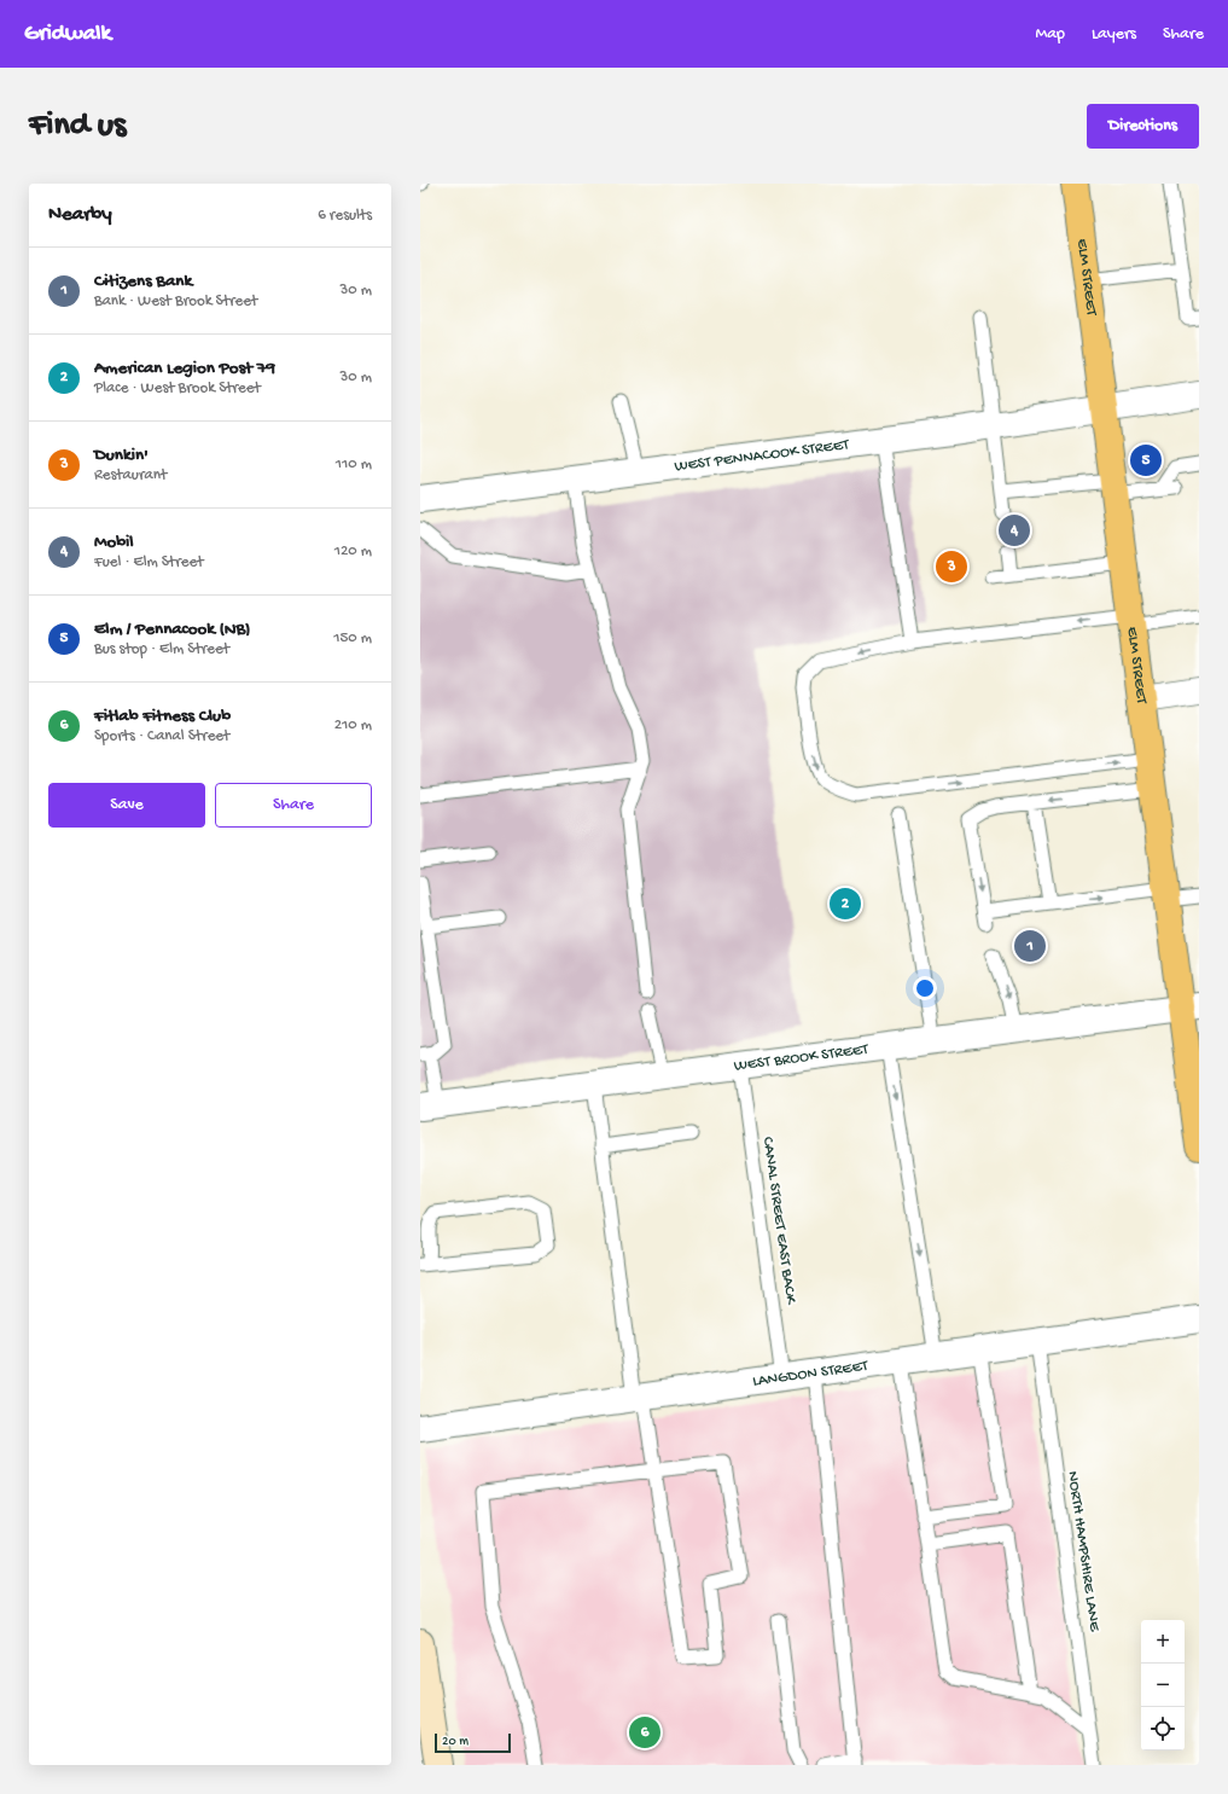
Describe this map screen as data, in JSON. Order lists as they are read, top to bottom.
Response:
{
  "streets": {
    "main road": ["ELM STREET"],
    "street": ["WEST PENNACOOK STREET", "WEST BROOK STREET", "LANGDON STREET"],
    "lane": ["CANAL STREET EAST BACK", "NORTH HAMPSHIRE LANE"]
  },
  "crossings": [
    ["ELM STREET", "WEST PENNACOOK STREET"],
    ["ELM STREET", "WEST BROOK STREET"],
    ["WEST BROOK STREET", "CANAL STREET EAST BACK"],
    ["CANAL STREET EAST BACK", "LANGDON STREET"],
    ["LANGDON STREET", "NORTH HAMPSHIRE LANE"]
  ],
  "scale_bar": "20 m",
  "page": {
    "header": "Gridwalk",
    "nav": ["Map", "Layers", "Share"],
    "buttons": [
      "Directions",
      ["Save", "Share"]
    ],
    "title": "Find us",
    "heading": ["Nearby", "6 results"],
    "list": [
      {
        "mark": "1",
        "name": "Citizens Bank",
        "note": "Bank · West Brook Street",
        "value": "30 m"
      },
      {
        "mark": "2",
        "name": "American Legion Post 79",
        "note": "Place · West Brook Street",
        "value": "30 m"
      },
      {
        "mark": "3",
        "name": "Dunkin'",
        "note": "Restaurant",
        "value": "110 m"
      },
      {
        "mark": "4",
        "name": "Mobil",
        "note": "Fuel · Elm Street",
        "value": "120 m"
      },
      {
        "mark": "5",
        "name": "Elm / Pennacook (NB)",
        "note": "Bus stop · Elm Street",
        "value": "150 m"
      },
      {
        "mark": "6",
        "name": "Fitlab Fitness Club",
        "note": "Sports · Canal Street",
        "value": "210 m"
      }
    ],
    "pins": [
      "5",
      "4",
      "3",
      "2",
      "1",
      "6"
    ],
    "map_buttons": ["+", "−"],
    "scale": "20 m"
  }
}
